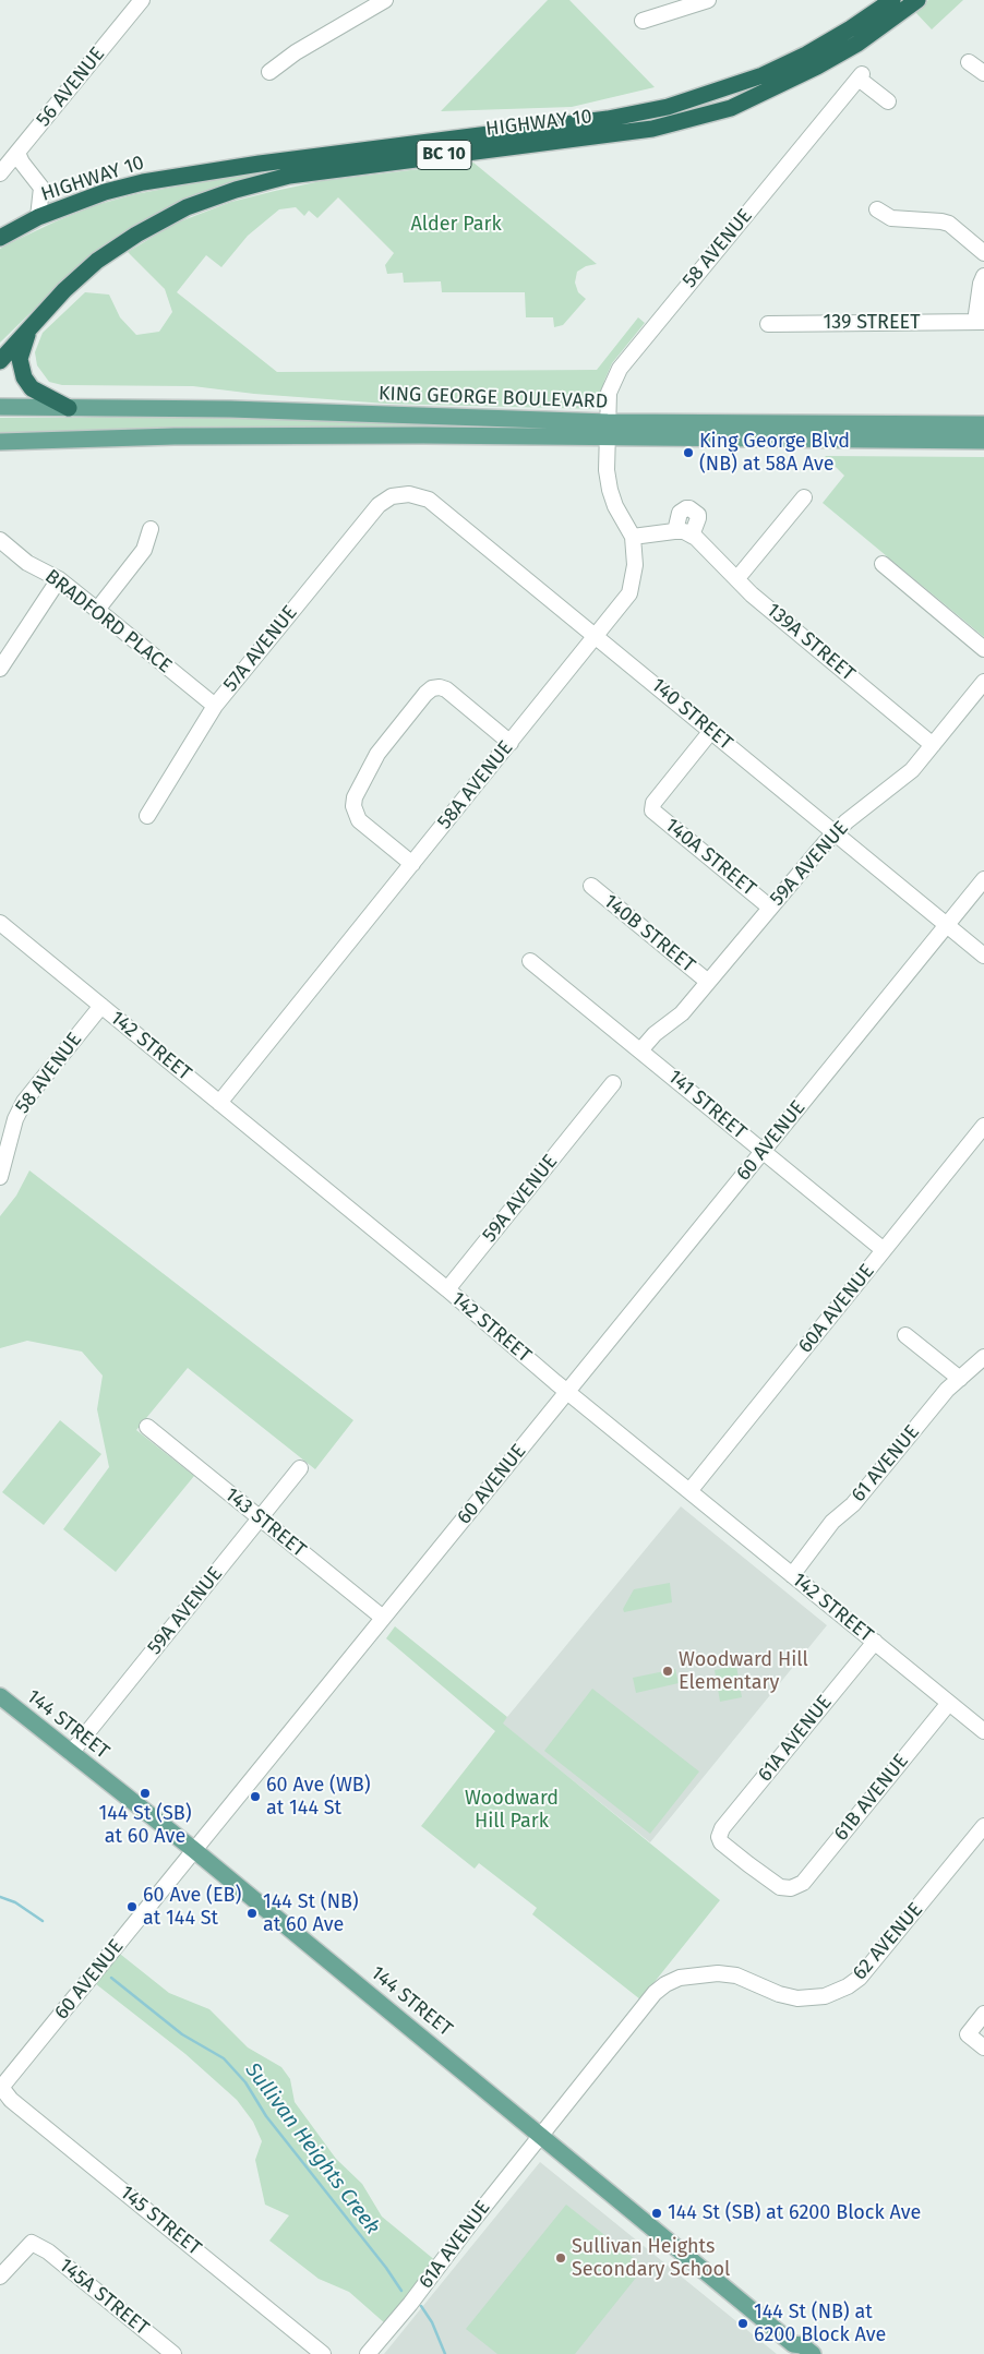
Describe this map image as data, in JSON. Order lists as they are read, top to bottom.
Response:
{
  "streets": {
    "highway": ["HIGHWAY 10", "BC 10"],
    "main road": ["KING GEORGE BOULEVARD", "144 STREET"],
    "street": [
      "56 AVENUE",
      "58 AVENUE",
      "139 STREET",
      "BRADFORD PLACE",
      "139A STREET",
      "57A AVENUE",
      "140 STREET",
      "58A AVENUE",
      "140A STREET",
      "59A AVENUE",
      "140B STREET",
      "142 STREET",
      "141 STREET",
      "60 AVENUE",
      "60A AVENUE",
      "61 AVENUE",
      "143 STREET",
      "61A AVENUE",
      "61B AVENUE",
      "62 AVENUE",
      "145 STREET",
      "145A STREET"
    ]
  },
  "crossings": [
    ["58 AVENUE", "KING GEORGE BOULEVARD"],
    ["58 AVENUE", "58A AVENUE"],
    ["58 AVENUE", "142 STREET"],
    ["KING GEORGE BOULEVARD", "58A AVENUE"],
    ["BRADFORD PLACE", "57A AVENUE"],
    ["139A STREET", "58A AVENUE"],
    ["139A STREET", "59A AVENUE"],
    ["57A AVENUE", "140 STREET"],
    ["140 STREET", "58A AVENUE"],
    ["140 STREET", "140A STREET"],
    ["140 STREET", "59A AVENUE"],
    ["140 STREET", "60 AVENUE"],
    ["58A AVENUE", "142 STREET"],
    ["140A STREET", "59A AVENUE"],
    ["59A AVENUE", "140B STREET"],
    ["59A AVENUE", "142 STREET"],
    ["59A AVENUE", "141 STREET"],
    ["59A AVENUE", "143 STREET"],
    ["59A AVENUE", "144 STREET"],
    ["142 STREET", "60 AVENUE"],
    ["142 STREET", "60A AVENUE"],
    ["142 STREET", "61 AVENUE"],
    ["142 STREET", "61A AVENUE"],
    ["142 STREET", "61B AVENUE"],
    ["141 STREET", "60 AVENUE"],
    ["141 STREET", "60A AVENUE"],
    ["60 AVENUE", "143 STREET"],
    ["60 AVENUE", "144 STREET"],
    ["60 AVENUE", "145 STREET"],
    ["144 STREET", "61A AVENUE"],
    ["144 STREET", "62 AVENUE"],
    ["61A AVENUE", "61B AVENUE"],
    ["61A AVENUE", "62 AVENUE"]
  ],
  "water": ["Sullivan Heights Creek"],
  "parks": ["Alder Park", "Woodward Hill Park"],
  "places": [
    "King George Blvd (NB) at 58A Ave",
    "Woodward Hill Elementary",
    "144 St (SB) at 60 Ave",
    "60 Ave (WB) at 144 St",
    "60 Ave (EB) at 144 St",
    "144 St (NB) at 60 Ave",
    "144 St (SB) at 6200 Block Ave",
    "Sullivan Heights Secondary School",
    "144 St (NB) at 6200 Block Ave"
  ]
}
